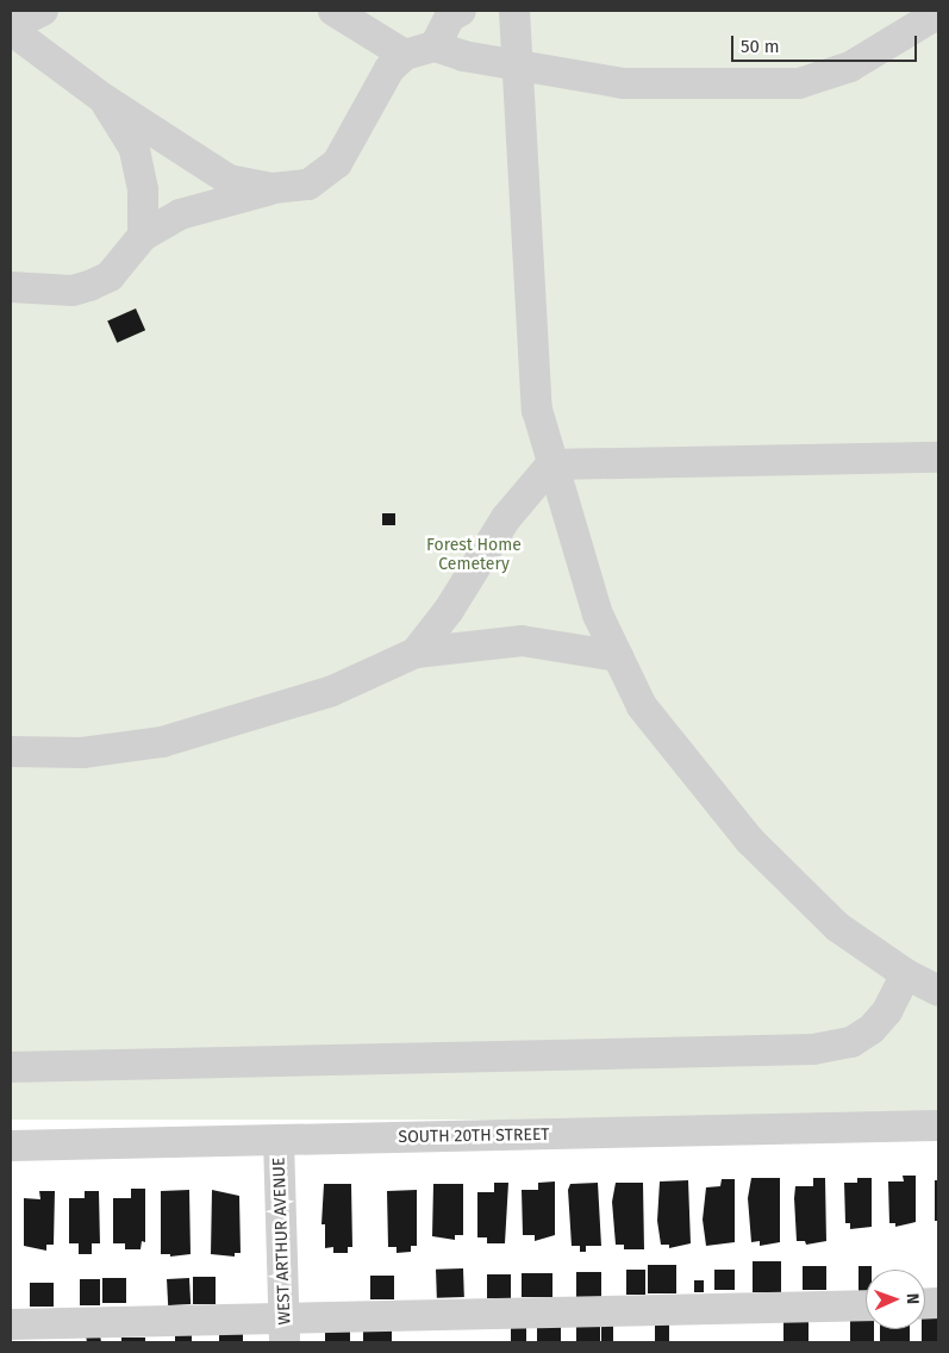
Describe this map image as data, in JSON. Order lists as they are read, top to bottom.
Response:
{
  "streets": {
    "street": ["SOUTH 20TH STREET", "WEST ARTHUR AVENUE"]
  },
  "crossings": [
    ["SOUTH 20TH STREET", "WEST ARTHUR AVENUE"]
  ],
  "parks": ["Forest Home Cemetery"],
  "scale_bar": "50 m",
  "north": "right"
}
